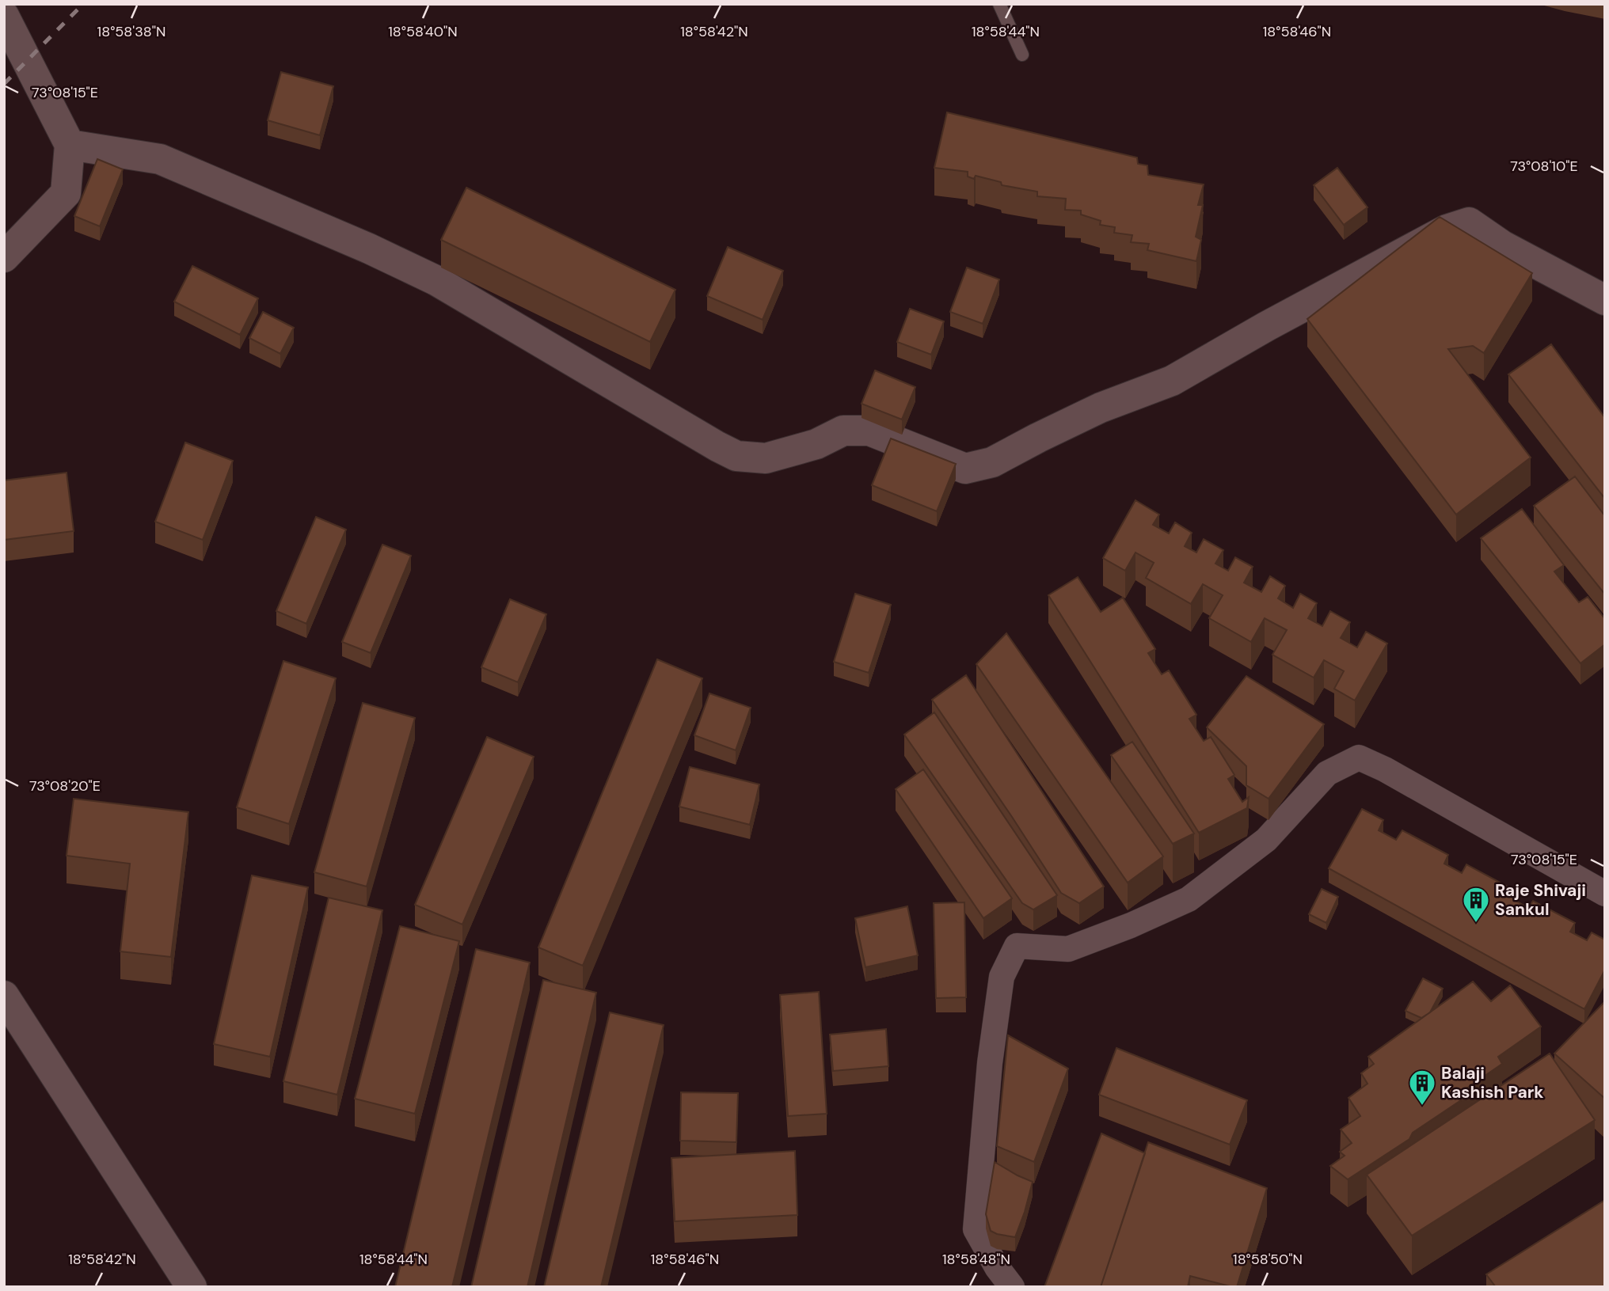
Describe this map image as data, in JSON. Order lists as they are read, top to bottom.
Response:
{
  "places": {
    "building": ["Raje Shivaji Sankul", "Balaji Kashish Park"]
  },
  "coordinates": [
    "18°58'42\"N",
    "18°58'44\"N",
    "18°58'46\"N",
    "18°58'38\"N",
    "18°58'40\"N",
    "73°08'15\"E",
    "73°08'10\"E",
    "73°08'20\"E",
    "18°58'48\"N",
    "18°58'50\"N"
  ]
}
